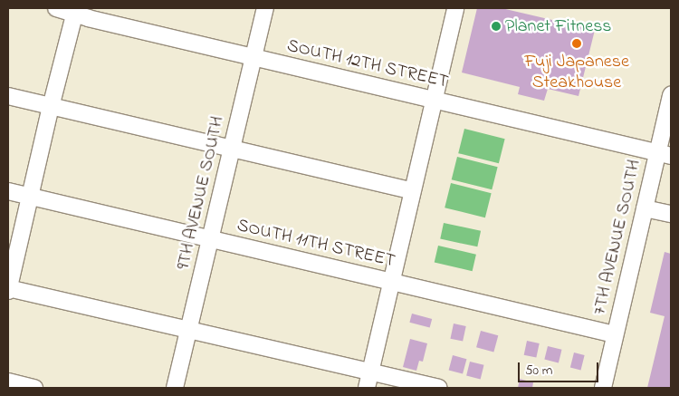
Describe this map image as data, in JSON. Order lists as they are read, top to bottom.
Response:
{
  "streets": {
    "street": [
      "SOUTH 12TH STREET",
      "9TH AVENUE SOUTH",
      "7TH AVENUE SOUTH",
      "SOUTH 11TH STREET"
    ]
  },
  "crossings": [
    ["SOUTH 12TH STREET", "9TH AVENUE SOUTH"],
    ["SOUTH 12TH STREET", "7TH AVENUE SOUTH"],
    ["9TH AVENUE SOUTH", "SOUTH 11TH STREET"],
    ["7TH AVENUE SOUTH", "SOUTH 11TH STREET"]
  ],
  "places": ["Planet Fitness", "Fuji Japanese Steakhouse"],
  "scale_bar": "50 m"
}
